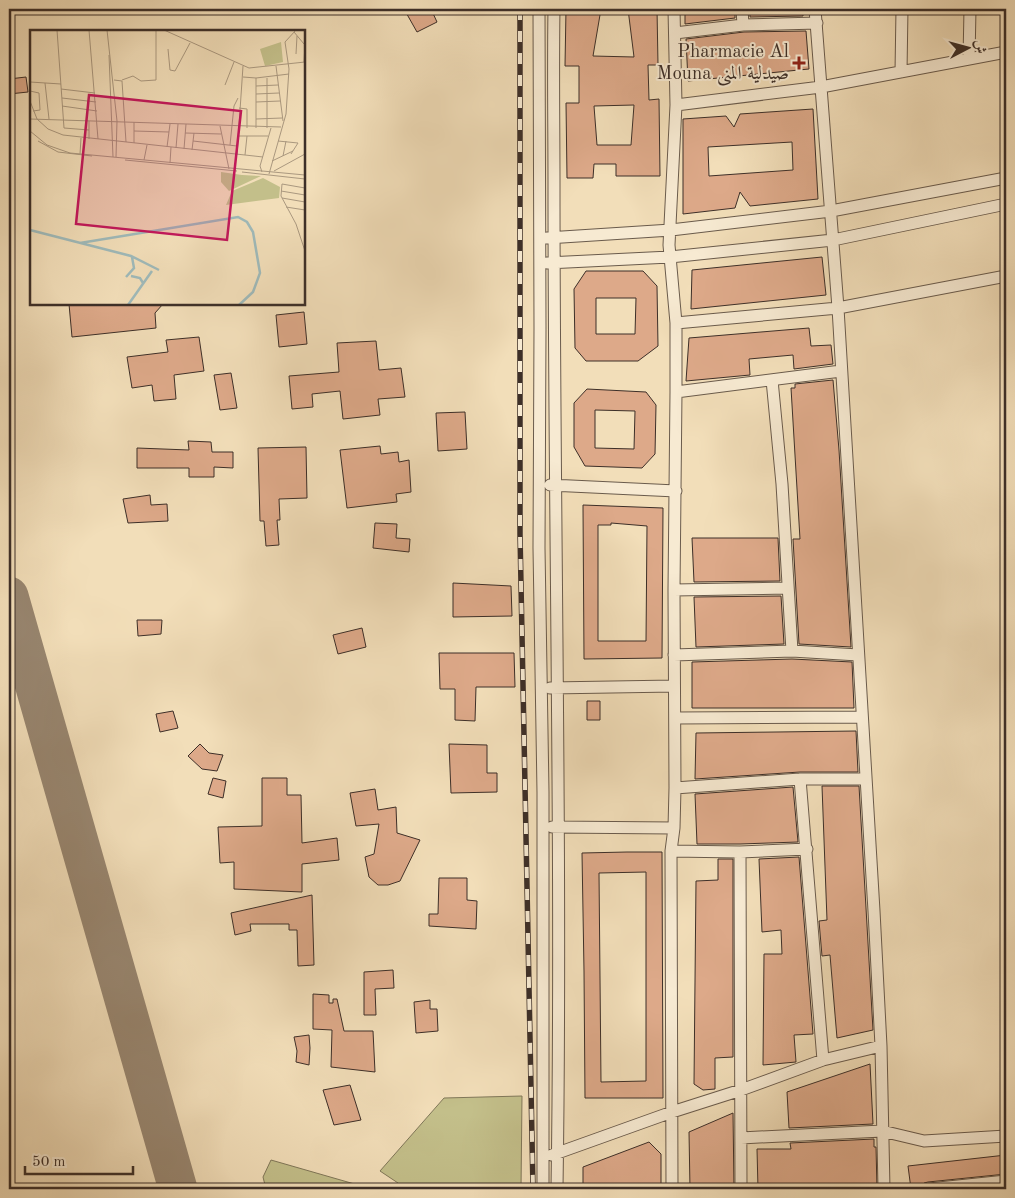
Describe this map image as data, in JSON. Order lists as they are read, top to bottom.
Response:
{
  "places": {
    "health": ["Pharmacie Al Mouna صيدلية المنى"]
  },
  "scale_bar": "50 m",
  "north": "right"
}
